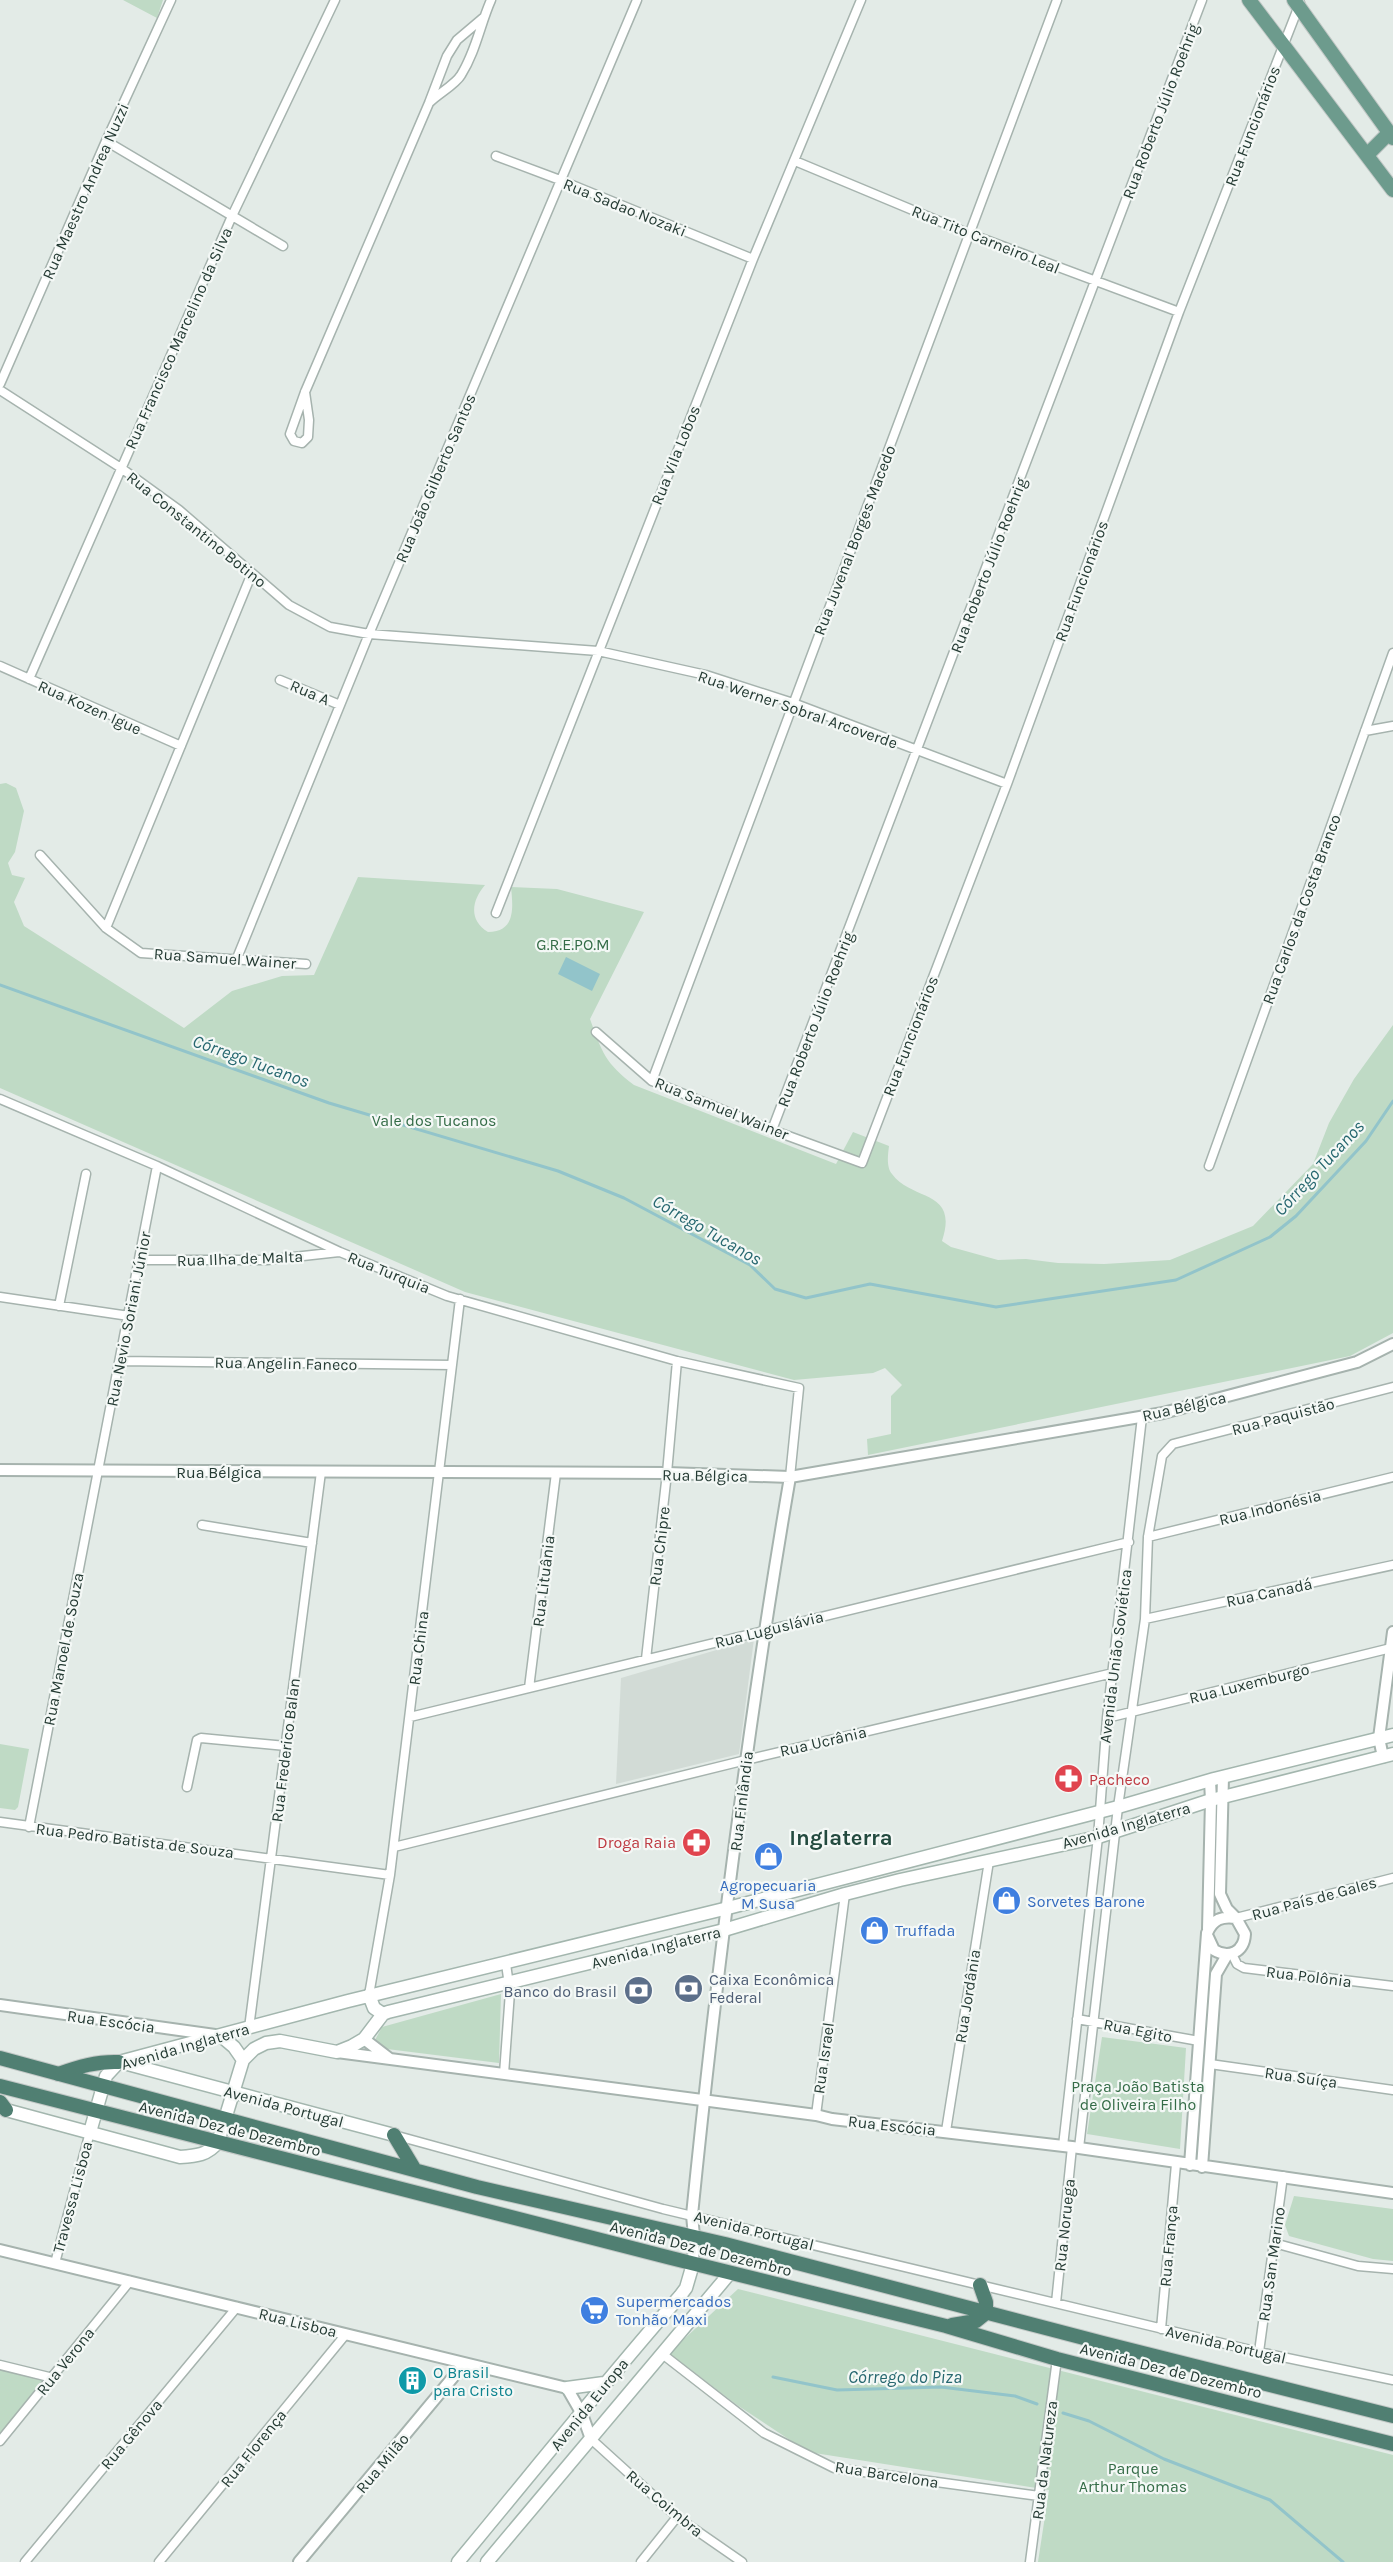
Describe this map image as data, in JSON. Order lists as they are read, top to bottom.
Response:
{
  "streets": {
    "highway": ["Avenida Dez de Dezembro"],
    "main road": ["Avenida Inglaterra", "Avenida Portugal", "Avenida Europa"],
    "street": [
      "Rua Roberto Júlio Roehrig",
      "Rua Funcionários",
      "Rua Maestro Andrea Nuzzi",
      "Rua Sadao Nozaki",
      "Rua Tito Carneiro Leal",
      "Rua Francisco Marcelino da Silva",
      "Rua Vila Lobos",
      "Rua João Gilberto Santos",
      "Rua Constantino Botino",
      "Rua Juvenal Borges Macedo",
      "Rua A",
      "Rua Kozen Igue",
      "Rua Werner Sobral Arcoverde",
      "Rua Carlos da Costa Branco",
      "Rua Samuel Wainer",
      "Rua Ilha de Malta",
      "Rua Turquia",
      "Rua Nevio Soriani Júnior",
      "Rua Angelin Faneco",
      "Rua Bélgica",
      "Rua Paquistão",
      "Rua Indonésia",
      "Rua Chipre",
      "Rua Lituânia",
      "Rua Canadá",
      "Rua Luguslávia",
      "Rua China",
      "Rua Manoel de Souza",
      "Avenida União Soviética",
      "Rua Luxemburgo",
      "Rua Ucrânia",
      "Rua Frederico Balan",
      "Rua Finlândia",
      "Rua Pedro Batista de Souza",
      "Rua País de Gales",
      "Rua Polônia",
      "Rua Jordânia",
      "Rua Escócia",
      "Rua Egito",
      "Rua Israel",
      "Rua Suíça",
      "Travessa Lisboa",
      "Rua Noruega",
      "Rua França",
      "Rua San Marino",
      "Rua Lisboa",
      "Rua Verona",
      "Rua Gênova",
      "Rua Florença",
      "Rua da Natureza",
      "Rua Milão",
      "Rua Barcelona",
      "Rua Coimbra"
    ]
  },
  "crossings": [
    ["Rua Roberto Júlio Roehrig", "Rua Tito Carneiro Leal"],
    ["Rua Roberto Júlio Roehrig", "Rua Werner Sobral Arcoverde"],
    ["Rua Roberto Júlio Roehrig", "Rua Samuel Wainer"],
    ["Rua Funcionários", "Rua Tito Carneiro Leal"],
    ["Rua Funcionários", "Rua Werner Sobral Arcoverde"],
    ["Rua Funcionários", "Rua Samuel Wainer"],
    ["Rua Sadao Nozaki", "Rua Vila Lobos"],
    ["Rua Sadao Nozaki", "Rua João Gilberto Santos"],
    ["Rua Tito Carneiro Leal", "Rua Vila Lobos"],
    ["Rua Tito Carneiro Leal", "Rua Juvenal Borges Macedo"],
    ["Rua Francisco Marcelino da Silva", "Rua Constantino Botino"],
    ["Rua Francisco Marcelino da Silva", "Rua Kozen Igue"],
    ["Rua Vila Lobos", "Rua Werner Sobral Arcoverde"],
    ["Rua João Gilberto Santos", "Rua Constantino Botino"],
    ["Rua João Gilberto Santos", "Rua A"],
    ["Rua João Gilberto Santos", "Rua Werner Sobral Arcoverde"],
    ["Rua João Gilberto Santos", "Rua Samuel Wainer"],
    ["Rua Constantino Botino", "Rua Werner Sobral Arcoverde"],
    ["Rua Juvenal Borges Macedo", "Rua Werner Sobral Arcoverde"],
    ["Rua Juvenal Borges Macedo", "Rua Samuel Wainer"],
    ["Rua Ilha de Malta", "Rua Turquia"],
    ["Rua Ilha de Malta", "Rua Nevio Soriani Júnior"],
    ["Rua Turquia", "Rua Nevio Soriani Júnior"],
    ["Rua Turquia", "Rua Chipre"],
    ["Rua Turquia", "Rua China"],
    ["Rua Turquia", "Rua Finlândia"],
    ["Rua Nevio Soriani Júnior", "Rua Angelin Faneco"],
    ["Rua Nevio Soriani Júnior", "Rua Bélgica"],
    ["Rua Nevio Soriani Júnior", "Rua Manoel de Souza"],
    ["Rua Angelin Faneco", "Rua China"],
    ["Rua Bélgica", "Rua Chipre"],
    ["Rua Bélgica", "Rua Lituânia"],
    ["Rua Bélgica", "Rua China"],
    ["Rua Bélgica", "Rua Manoel de Souza"],
    ["Rua Bélgica", "Avenida União Soviética"],
    ["Rua Bélgica", "Rua Frederico Balan"],
    ["Rua Bélgica", "Rua Finlândia"],
    ["Rua Paquistão", "Avenida União Soviética"],
    ["Rua Indonésia", "Avenida União Soviética"],
    ["Rua Chipre", "Rua Luguslávia"],
    ["Rua Lituânia", "Rua Luguslávia"],
    ["Rua Canadá", "Avenida União Soviética"],
    ["Rua Luguslávia", "Rua China"],
    ["Rua Luguslávia", "Avenida União Soviética"],
    ["Rua Luguslávia", "Rua Finlândia"],
    ["Rua China", "Rua Ucrânia"],
    ["Rua China", "Avenida Inglaterra"],
    ["Rua China", "Rua Pedro Batista de Souza"],
    ["Rua Manoel de Souza", "Rua Pedro Batista de Souza"],
    ["Avenida União Soviética", "Rua Luxemburgo"],
    ["Avenida União Soviética", "Rua Ucrânia"],
    ["Avenida União Soviética", "Avenida Inglaterra"],
    ["Avenida União Soviética", "Rua Escócia"],
    ["Avenida União Soviética", "Rua Egito"],
    ["Avenida União Soviética", "Rua Noruega"],
    ["Rua Ucrânia", "Rua Finlândia"],
    ["Rua Frederico Balan", "Avenida Inglaterra"],
    ["Rua Frederico Balan", "Rua Pedro Batista de Souza"],
    ["Rua Finlândia", "Avenida Inglaterra"],
    ["Rua Finlândia", "Rua Escócia"],
    ["Rua Finlândia", "Avenida Portugal"],
    ["Rua Finlândia", "Avenida Dez de Dezembro"],
    ["Rua Finlândia", "Avenida Europa"],
    ["Avenida Inglaterra", "Rua Jordânia"],
    ["Avenida Inglaterra", "Rua Escócia"],
    ["Avenida Inglaterra", "Rua Israel"],
    ["Avenida Inglaterra", "Avenida Portugal"],
    ["Avenida Inglaterra", "Avenida Dez de Dezembro"],
    ["Avenida Inglaterra", "Travessa Lisboa"],
    ["Rua País de Gales", "Rua Polônia"],
    ["Rua Jordânia", "Rua Escócia"],
    ["Rua Escócia", "Rua Israel"],
    ["Rua Escócia", "Rua Noruega"],
    ["Rua Escócia", "Rua França"],
    ["Rua Escócia", "Rua San Marino"],
    ["Avenida Portugal", "Rua Noruega"],
    ["Avenida Portugal", "Rua França"],
    ["Avenida Portugal", "Rua San Marino"],
    ["Avenida Dez de Dezembro", "Avenida Europa"],
    ["Avenida Dez de Dezembro", "Rua da Natureza"],
    ["Travessa Lisboa", "Rua Lisboa"],
    ["Rua Lisboa", "Rua Verona"],
    ["Rua Lisboa", "Rua Gênova"],
    ["Rua Lisboa", "Rua Florença"],
    ["Rua Lisboa", "Rua Milão"],
    ["Avenida Europa", "Rua Barcelona"],
    ["Avenida Europa", "Rua Coimbra"],
    ["Rua da Natureza", "Rua Barcelona"]
  ],
  "districts": ["Inglaterra"],
  "water": ["Córrego Tucanos", "Córrego do Piza"],
  "parks": [
    "G.R.E.PO.M",
    "Vale dos Tucanos",
    "Praça João Batista de Oliveira Filho",
    "Parque Arthur Thomas"
  ],
  "places": {
    "pharmacy": ["Pacheco", "Droga Raia"],
    "shop": ["Agropecuaria M Susa", "Sorvetes Barone", "Truffada"],
    "bank": ["Caixa Econômica Federal", "Banco do Brasil"],
    "supermarket": ["Supermercados Tonhão Maxi"],
    "building": ["O Brasil para Cristo"]
  }
}
